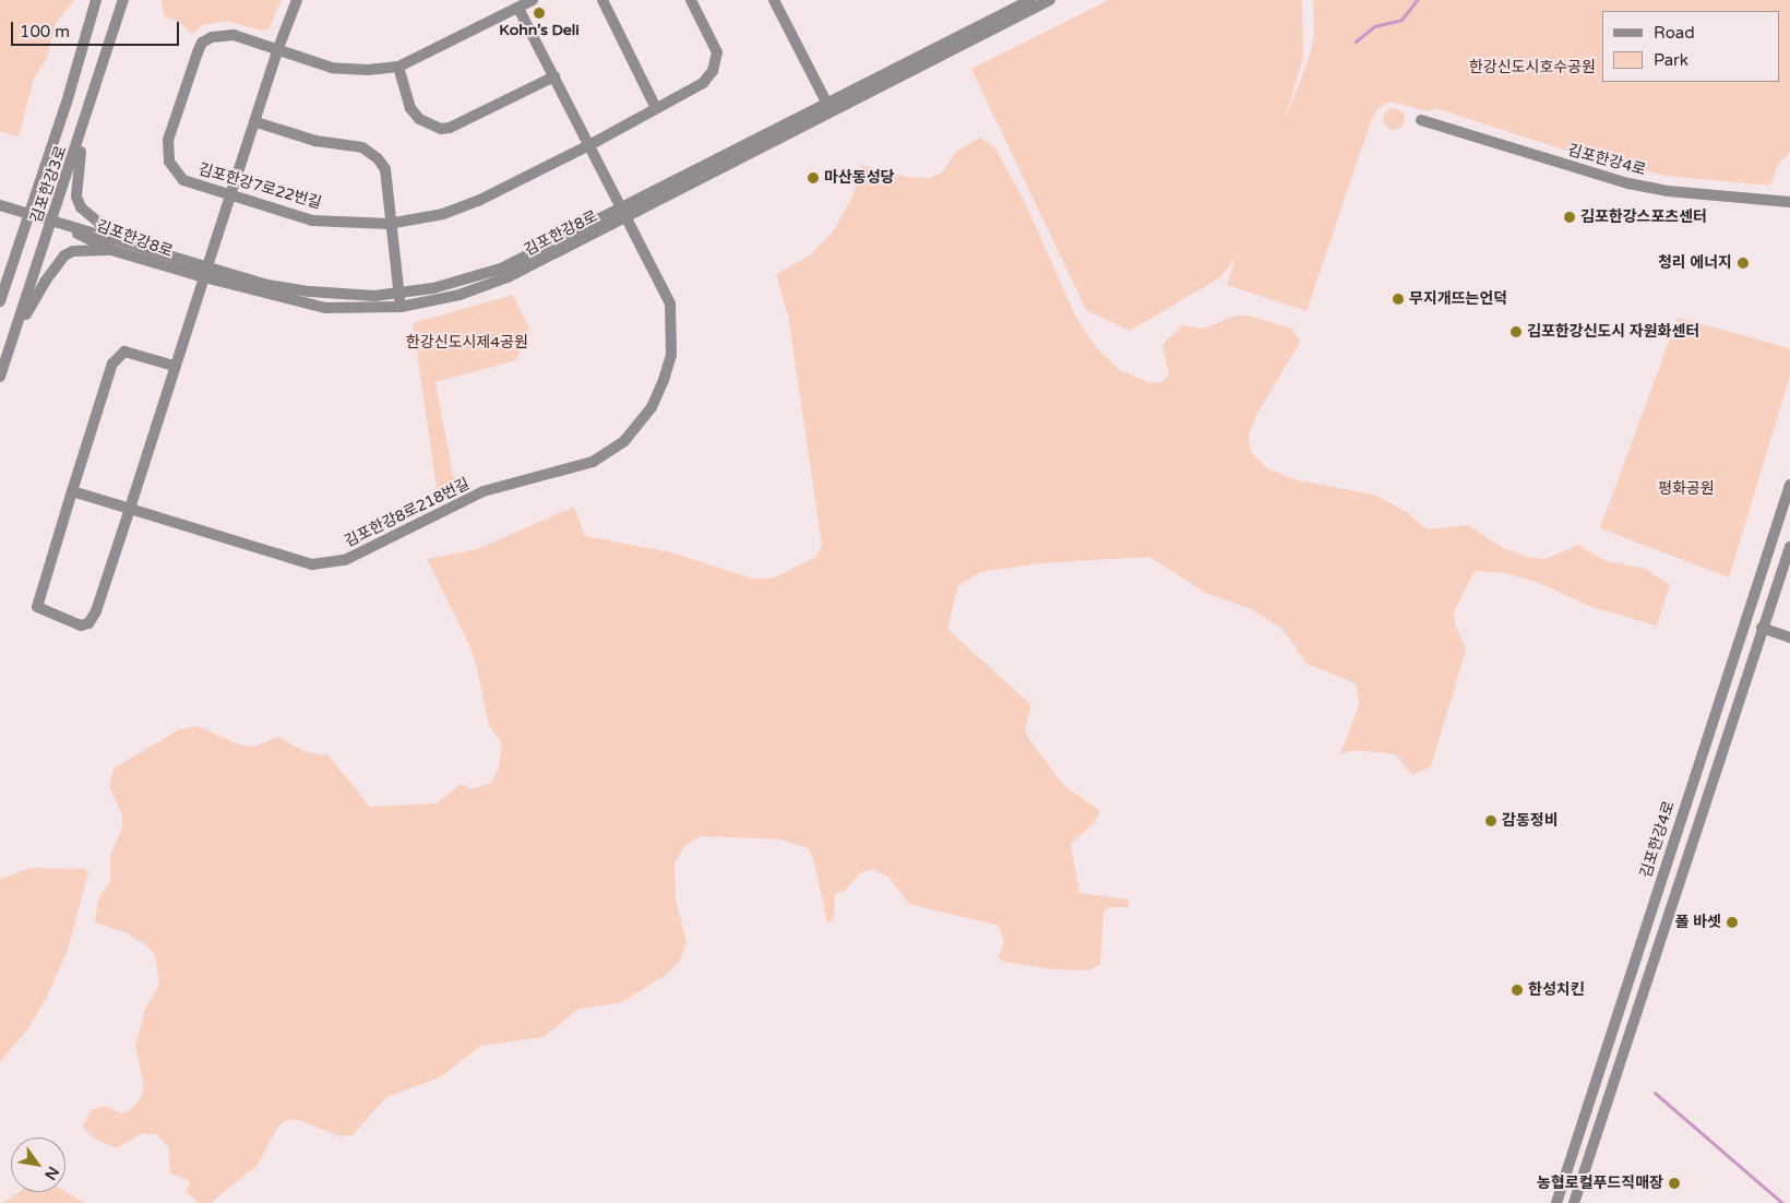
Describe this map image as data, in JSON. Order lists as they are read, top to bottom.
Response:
{
  "streets": {
    "street": [
      "김포한강4로",
      "김포한강3로",
      "김포한강7로22번길",
      "김포한강8로",
      "김포한강8로218번길"
    ]
  },
  "crossings": [
    ["김포한강3로", "김포한강8로"],
    ["김포한강7로22번길", "김포한강8로218번길"],
    ["김포한강8로", "김포한강8로218번길"]
  ],
  "parks": ["한강신도시호수공원", "한강신도시제4공원", "평화공원"],
  "places": [
    "Kohn’s Deli",
    "마산동성당",
    "김포한강스포츠센터",
    "청리 에너지",
    "무지개뜨는언덕",
    "김포한강신도시 자원화센터",
    "감동정비",
    "폴 바셋",
    "한성치킨",
    "농협로컬푸드직매장"
  ],
  "legend": ["Road", "Park"],
  "scale_bar": "100 m",
  "north": "bottom right"
}
